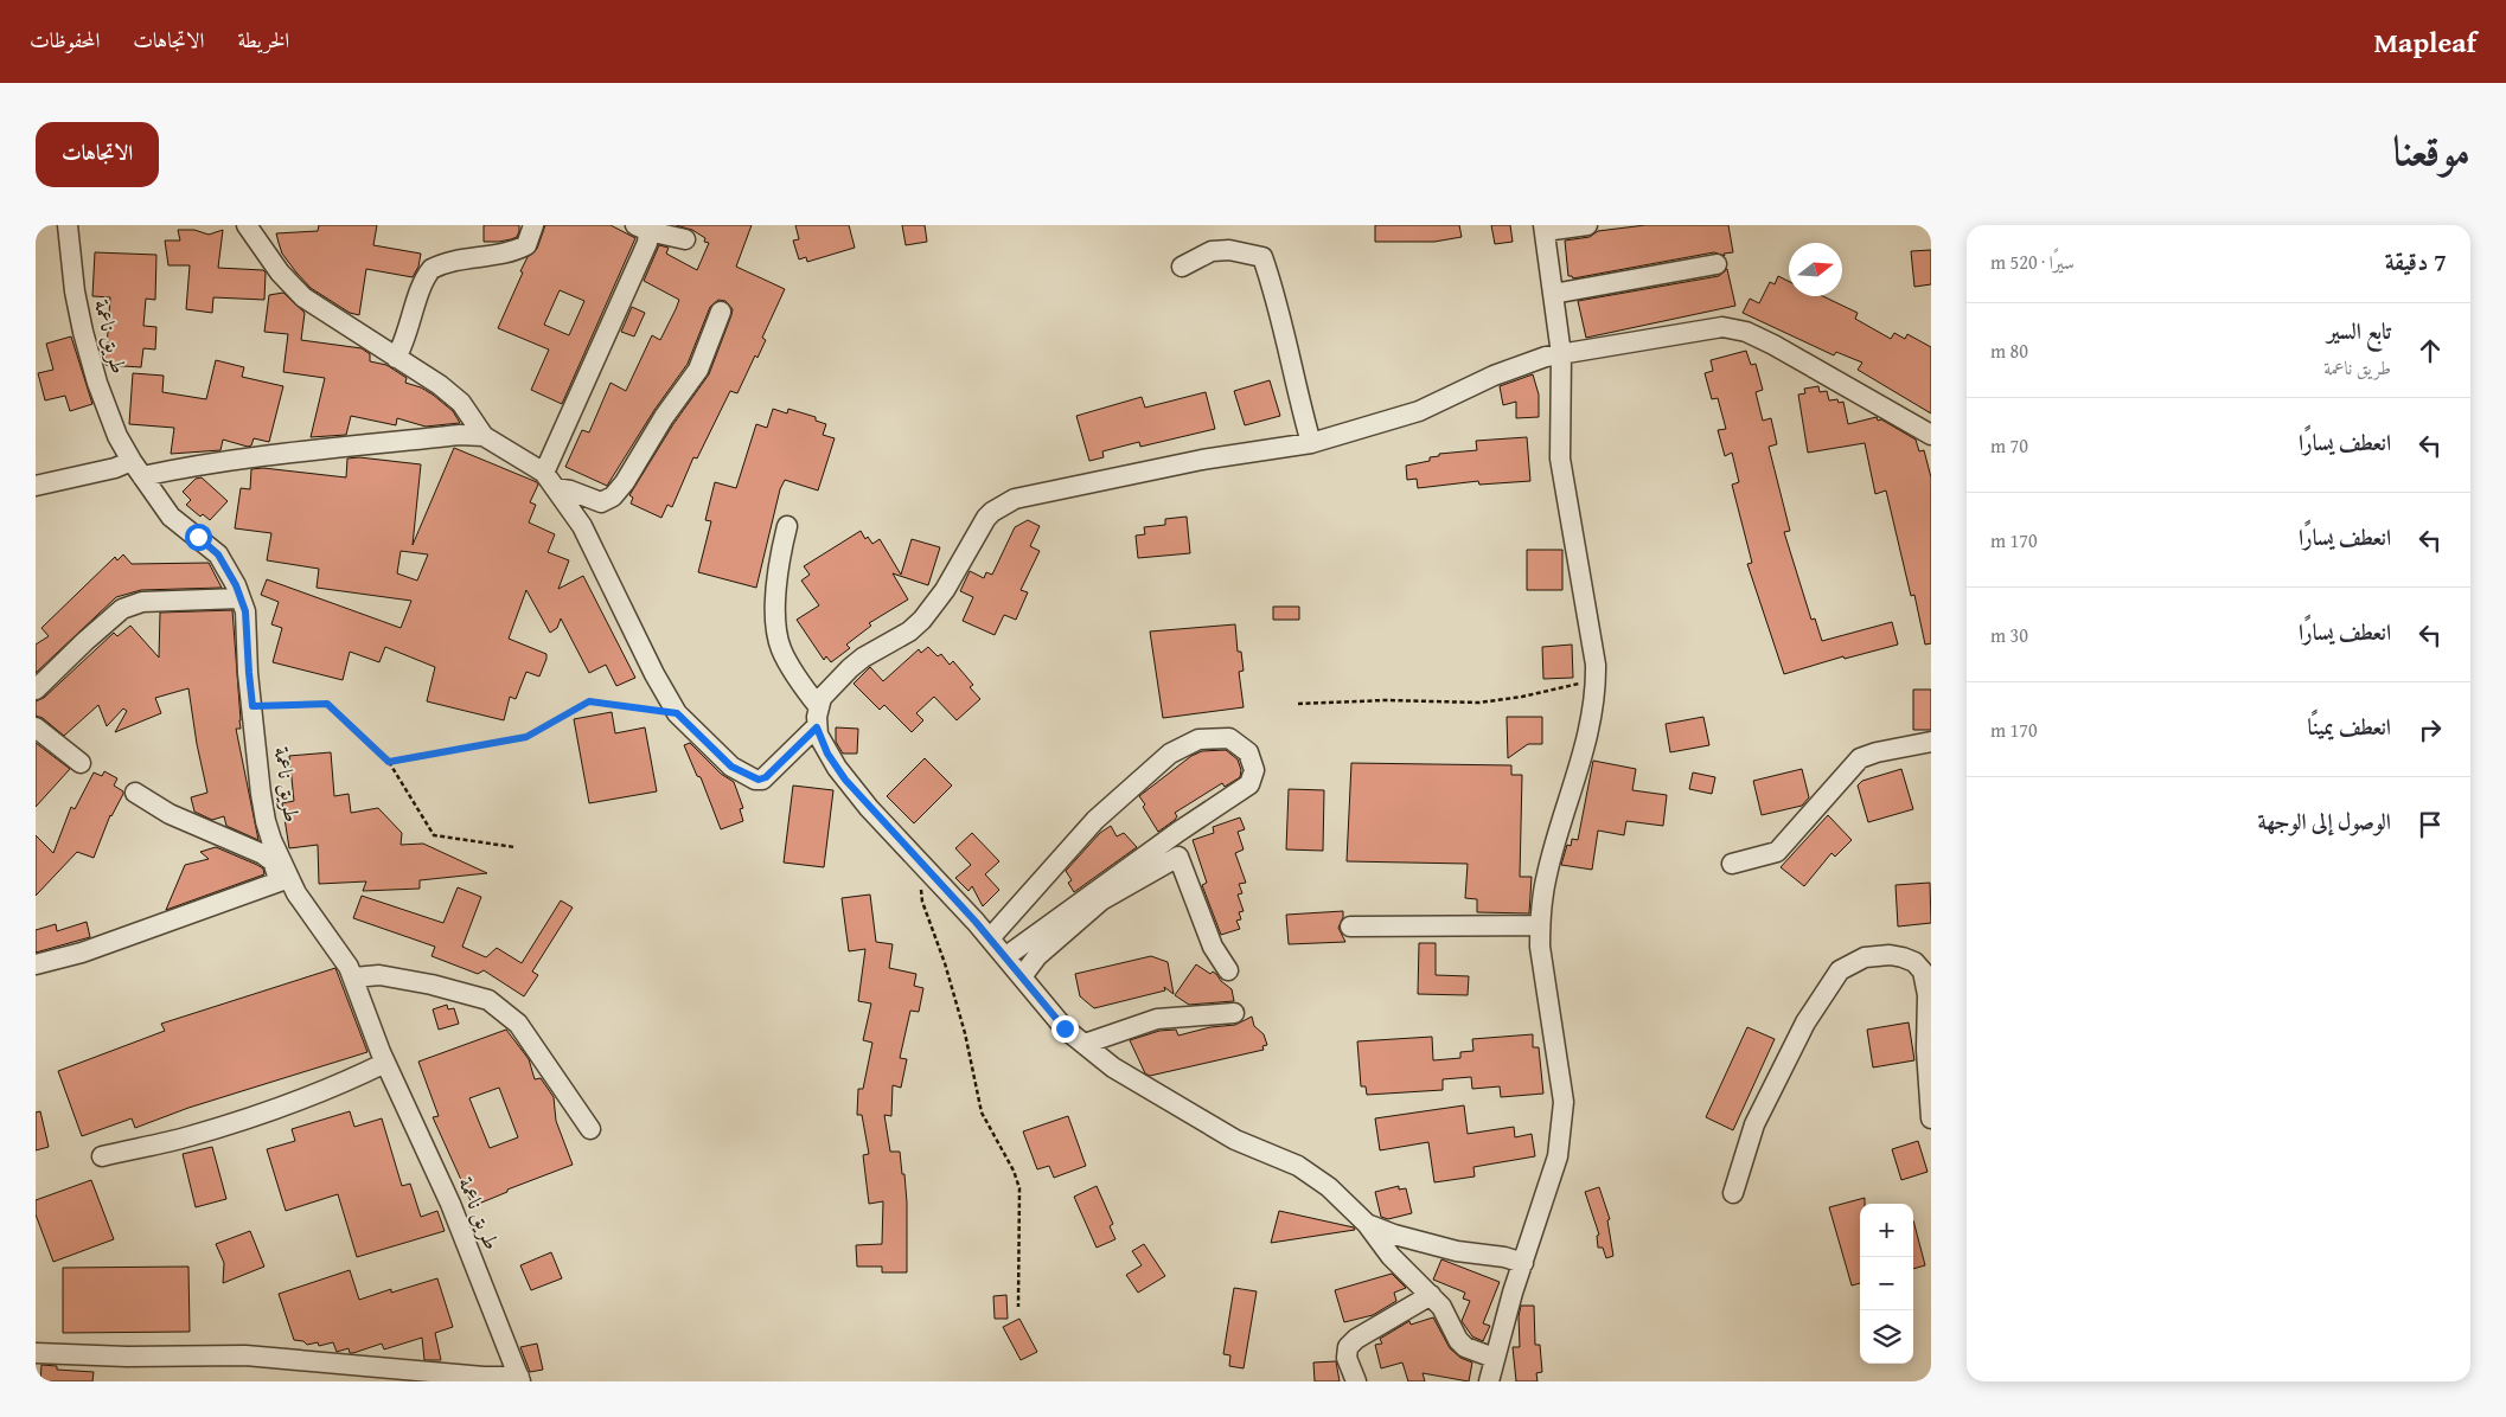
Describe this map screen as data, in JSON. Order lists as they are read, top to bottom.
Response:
{
  "streets": {
    "street": ["طريق ناعمة"]
  },
  "north": "right",
  "page": {
    "header": "Mapleaf",
    "nav": ["الخريطة", "الاتجاهات", "المحفوظات"],
    "title": "موقعنا",
    "buttons": "الاتجاهات",
    "heading": ["7 دقيقة", "سيرًا · 520 m"],
    "list": [
      ["تابع السير", "طريق ناعمة", "80 m"],
      ["انعطف يسارًا", "70 m"],
      ["انعطف يسارًا", "170 m"],
      ["انعطف يسارًا", "30 m"],
      ["انعطف يمينًا", "170 m"],
      "الوصول إلى الوجهة"
    ],
    "map_buttons": ["+", "−"]
  }
}
